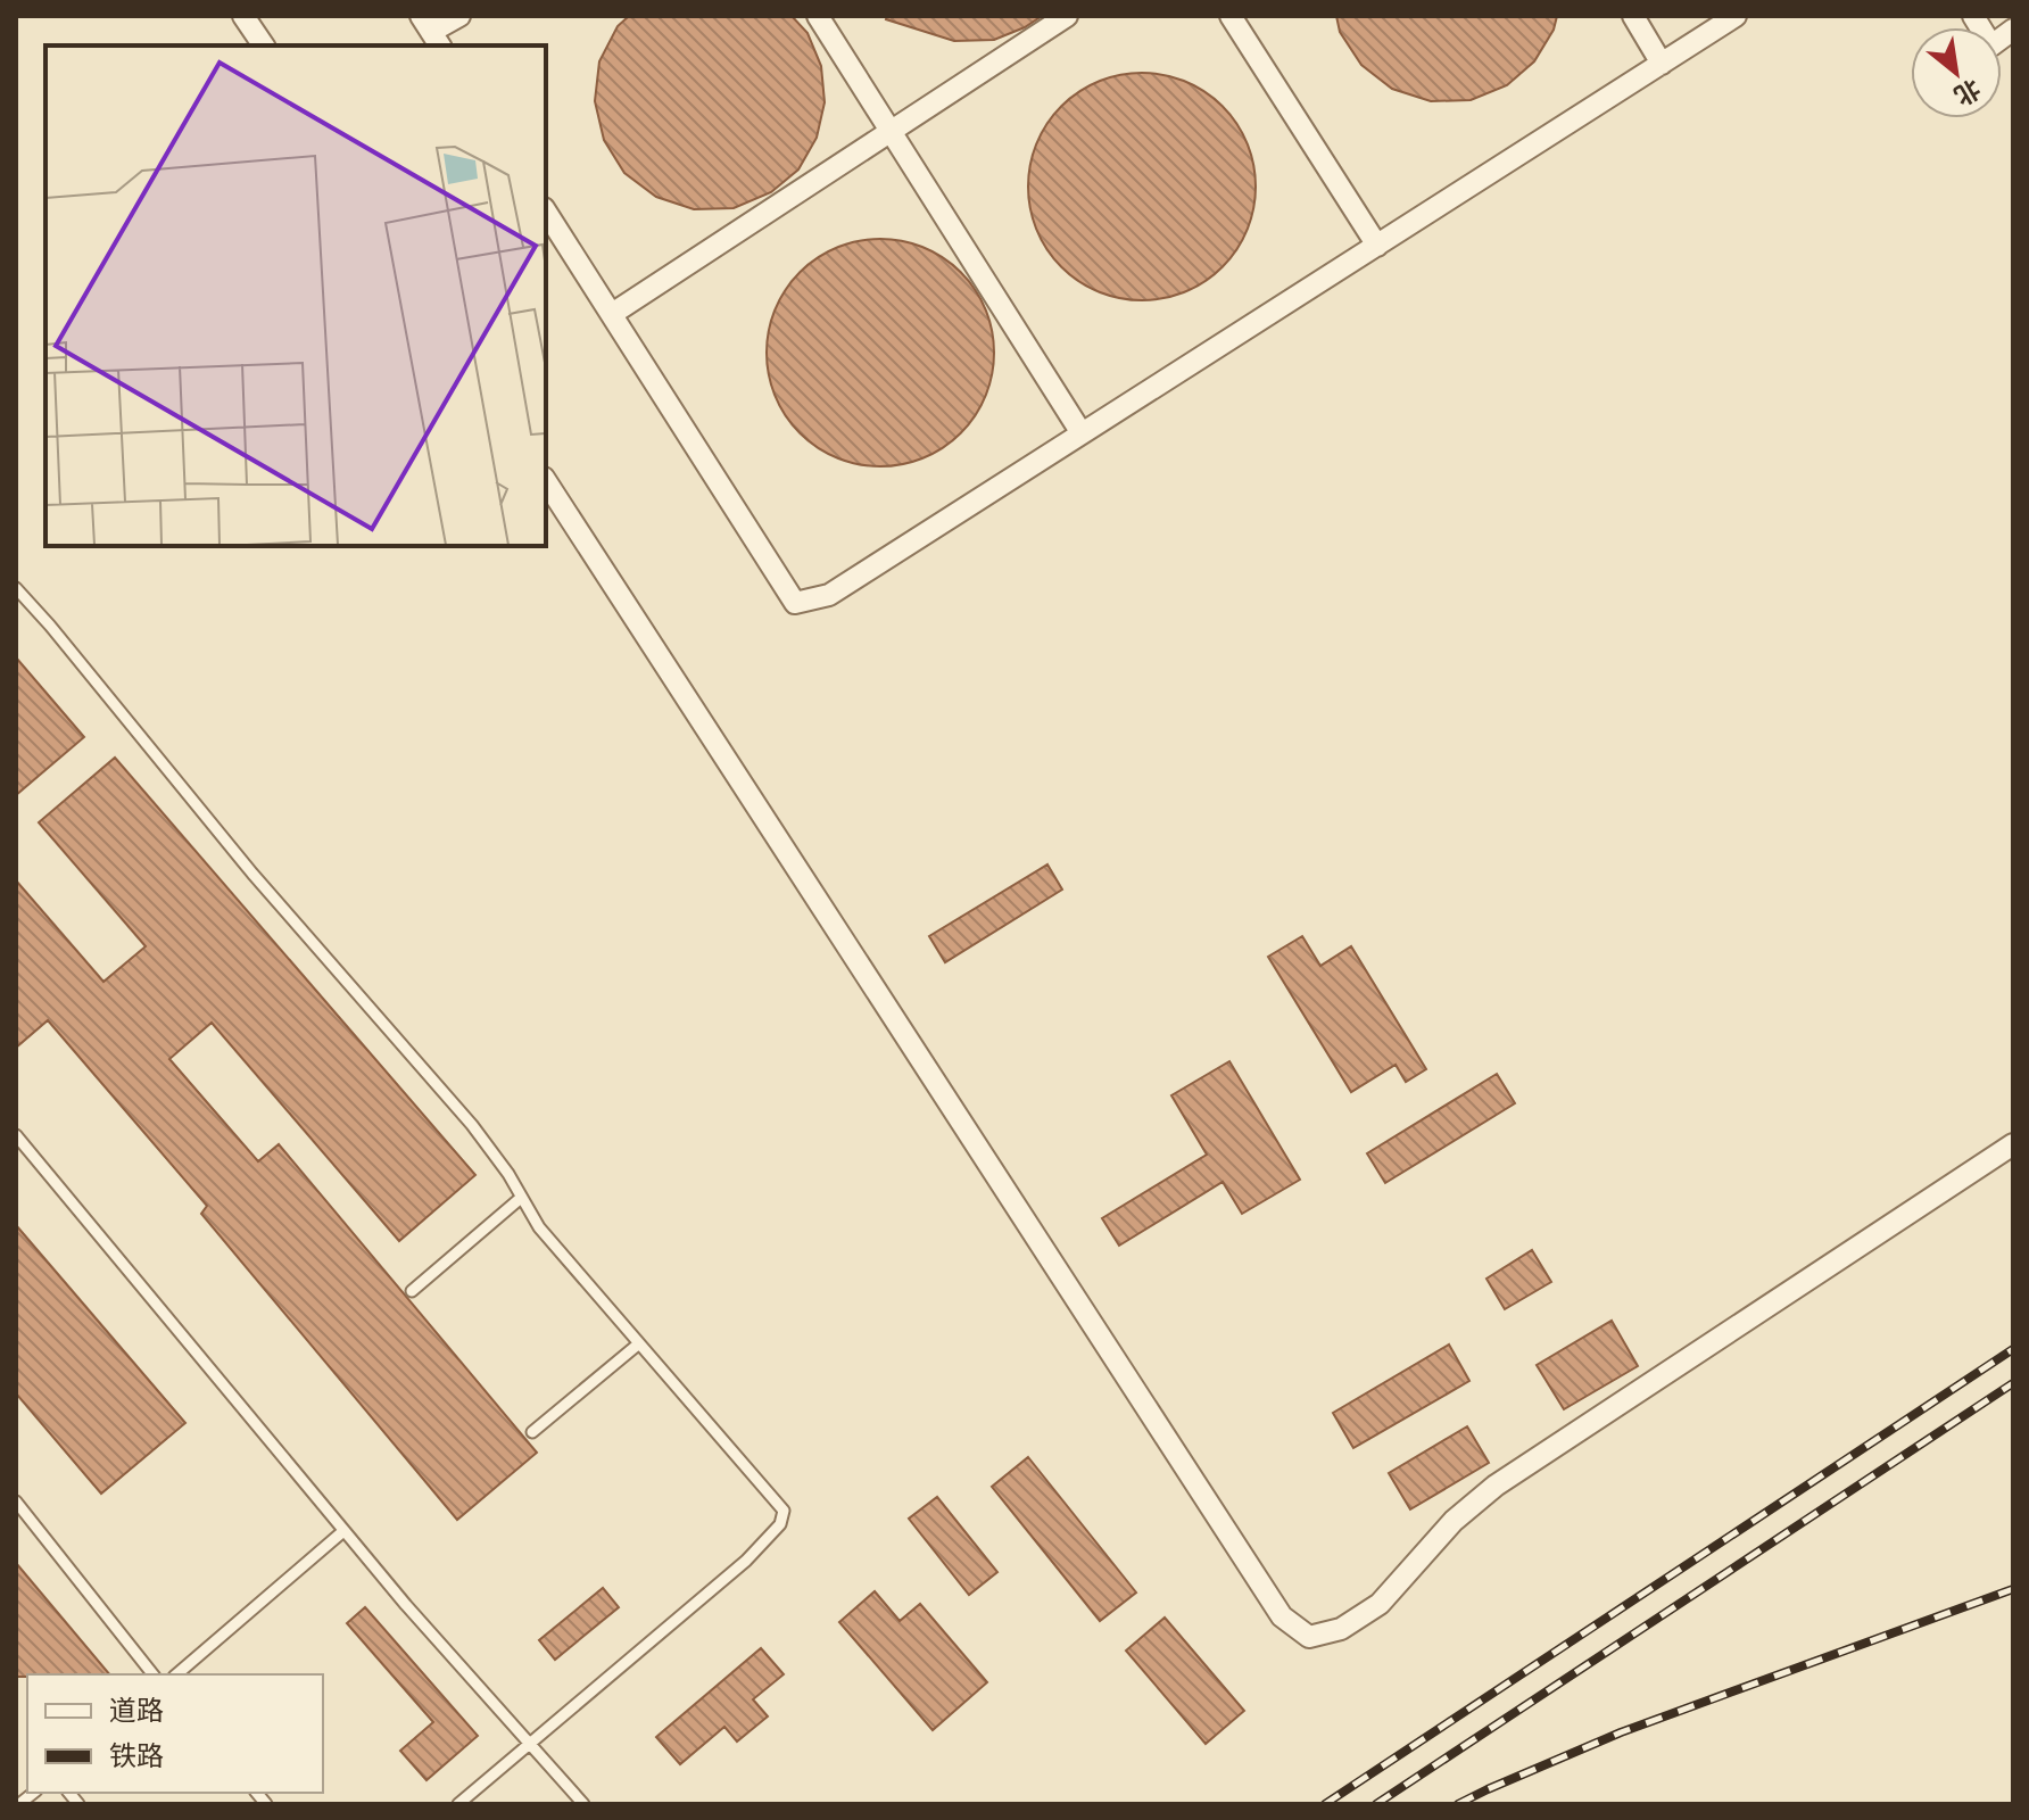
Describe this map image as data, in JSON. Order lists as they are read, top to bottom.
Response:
{
  "legend": ["道路", "铁路"],
  "north": "bottom right"
}
